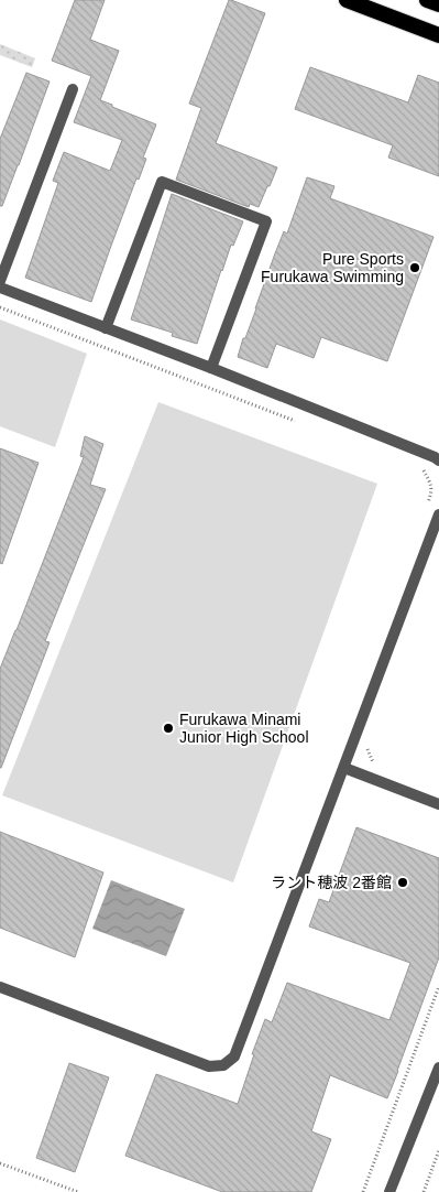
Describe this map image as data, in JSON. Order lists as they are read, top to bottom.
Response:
{
  "places": ["Pure Sports Furukawa Swimming", "Furukawa Minami Junior High School", "ラント穂波 2番館"]
}
